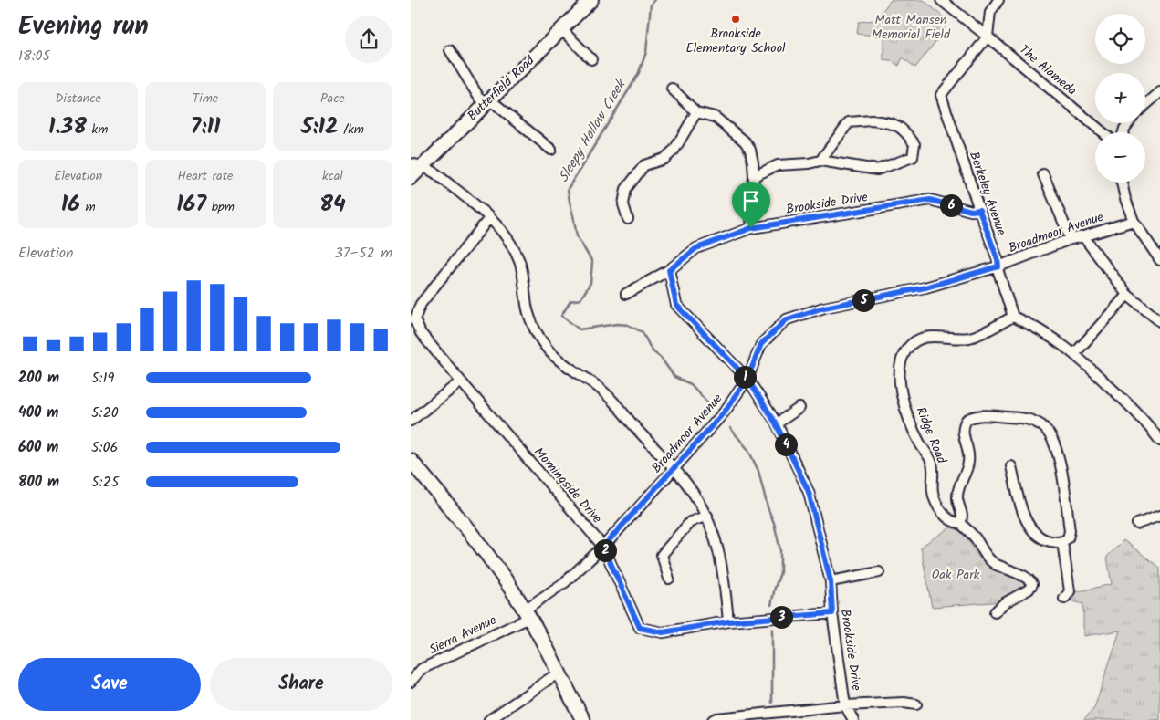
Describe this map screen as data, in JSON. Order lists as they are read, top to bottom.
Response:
{
  "streets": {
    "street": [
      "The Alameda",
      "Butterfield Road",
      "Berkeley Avenue",
      "Brookside Drive",
      "Broadmoor Avenue",
      "Ridge Road",
      "Morningside Drive",
      "Sierra Avenue"
    ]
  },
  "crossings": [
    ["The Alameda", "Berkeley Avenue"],
    ["Berkeley Avenue", "Brookside Drive"],
    ["Berkeley Avenue", "Broadmoor Avenue"],
    ["Berkeley Avenue", "Ridge Road"],
    ["Brookside Drive", "Broadmoor Avenue"],
    ["Brookside Drive", "Morningside Drive"],
    ["Broadmoor Avenue", "Morningside Drive"],
    ["Broadmoor Avenue", "Sierra Avenue"]
  ],
  "water": ["Sleepy Hollow Creek"],
  "parks": ["Matt Mansen Memorial Field", "Oak Park"],
  "places": ["Brookside Elementary School"],
  "page": {
    "heading": ["Evening run", "18:05"],
    "map_buttons": ["+", "−"],
    "stats": [
      ["Distance", "1.38 km"],
      ["Time", "7:11"],
      ["Pace", "5:12 /km"],
      ["Elevation", "16 m"],
      ["Heart rate", "167 bpm"],
      ["kcal", "84"]
    ],
    "pins": [
      "6",
      "5",
      "1",
      "4",
      "2",
      "3"
    ],
    "chart": ["Elevation", "37–52 m"],
    "list": [
      {
        "name": "200 m",
        "note": "5:19"
      },
      {
        "name": "400 m",
        "note": "5:20"
      },
      {
        "name": "600 m",
        "note": "5:06"
      },
      {
        "name": "800 m",
        "note": "5:25"
      }
    ],
    "buttons": ["Save", "Share"]
  }
}
